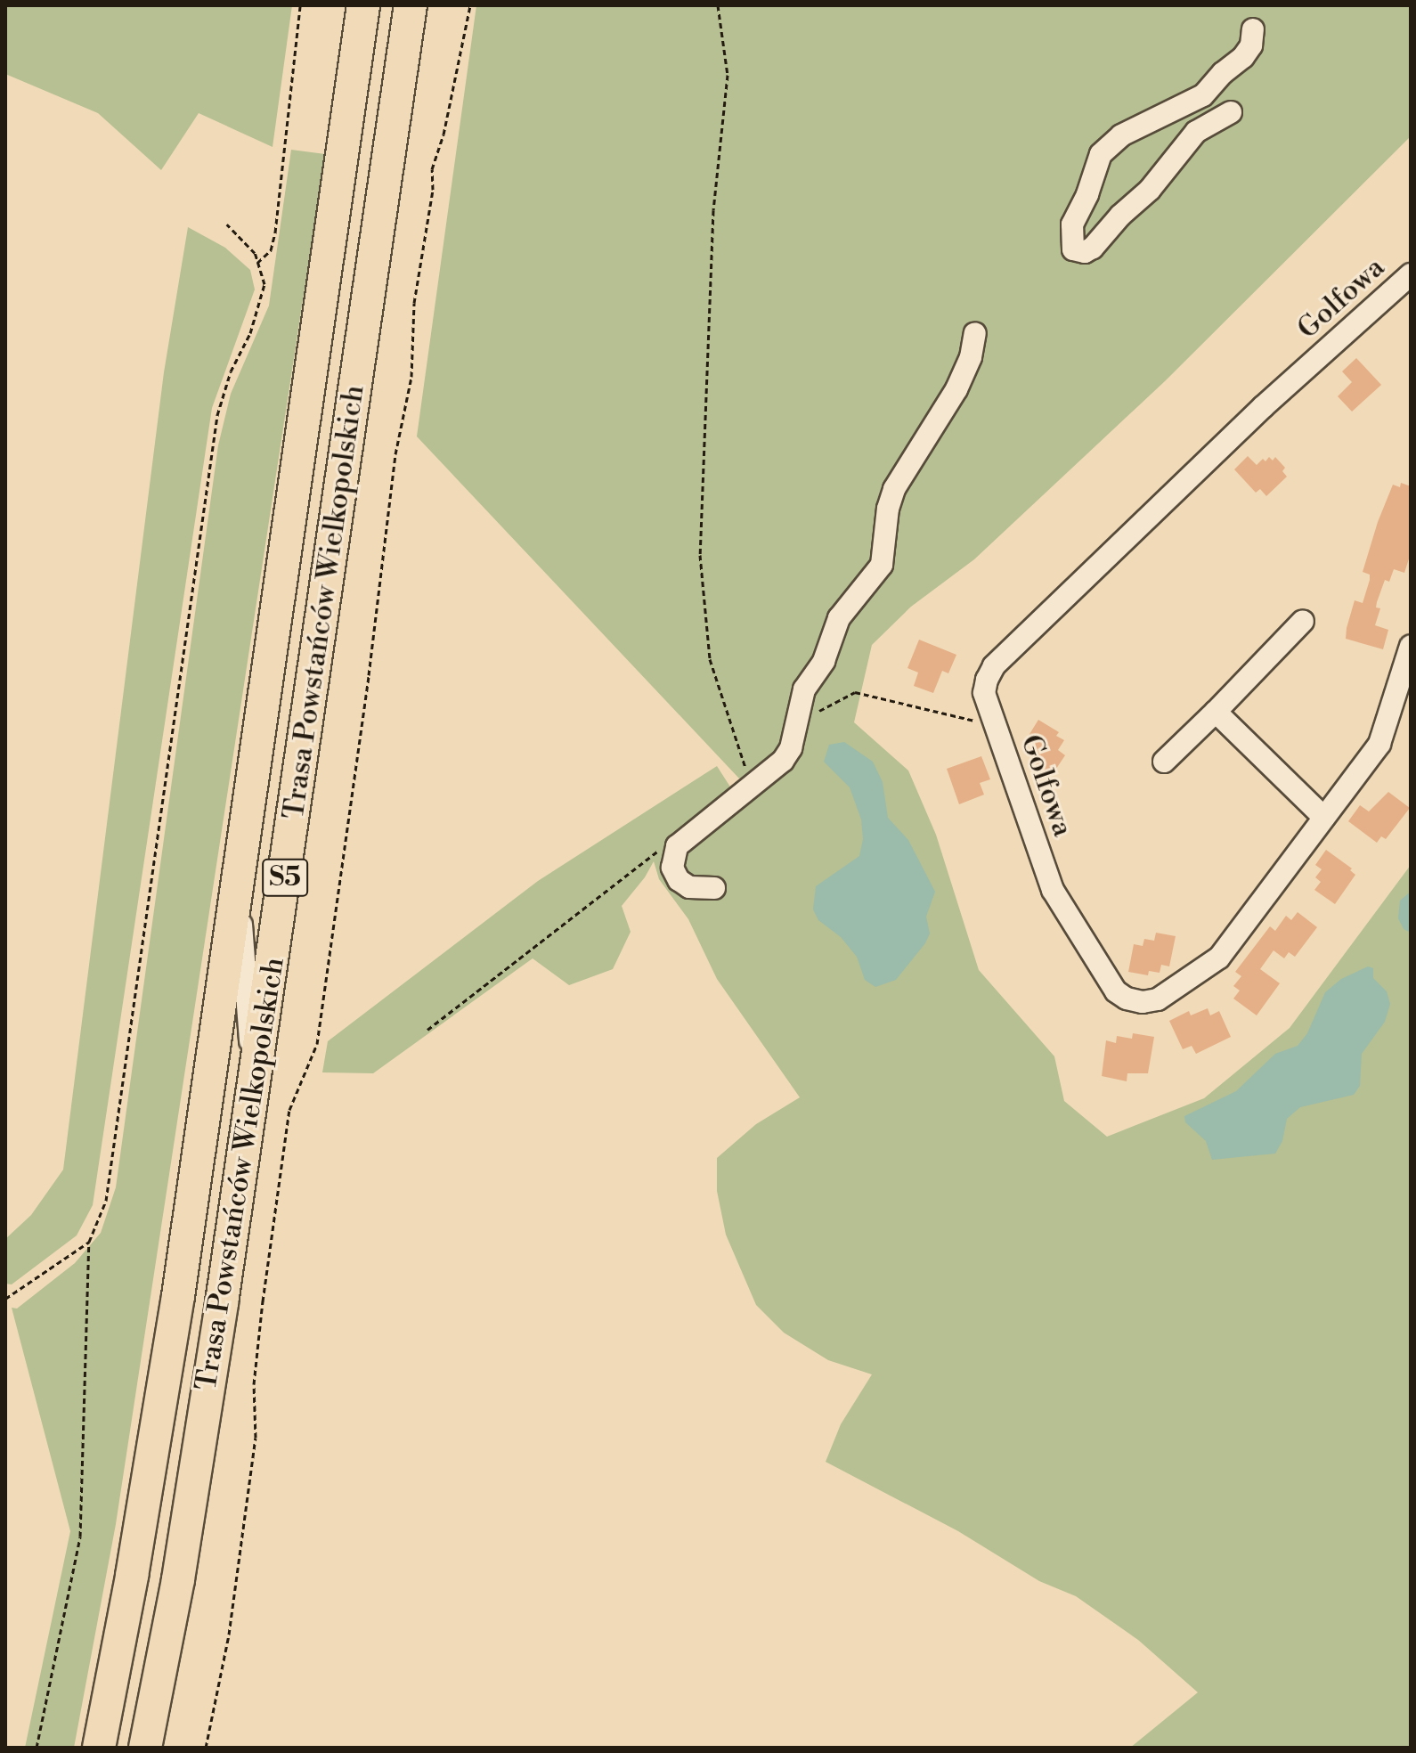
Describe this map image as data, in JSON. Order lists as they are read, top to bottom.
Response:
{
  "streets": {
    "highway": ["Trasa Powstańców Wielkopolskich", "S5"],
    "lane": ["Golfowa"]
  }
}
